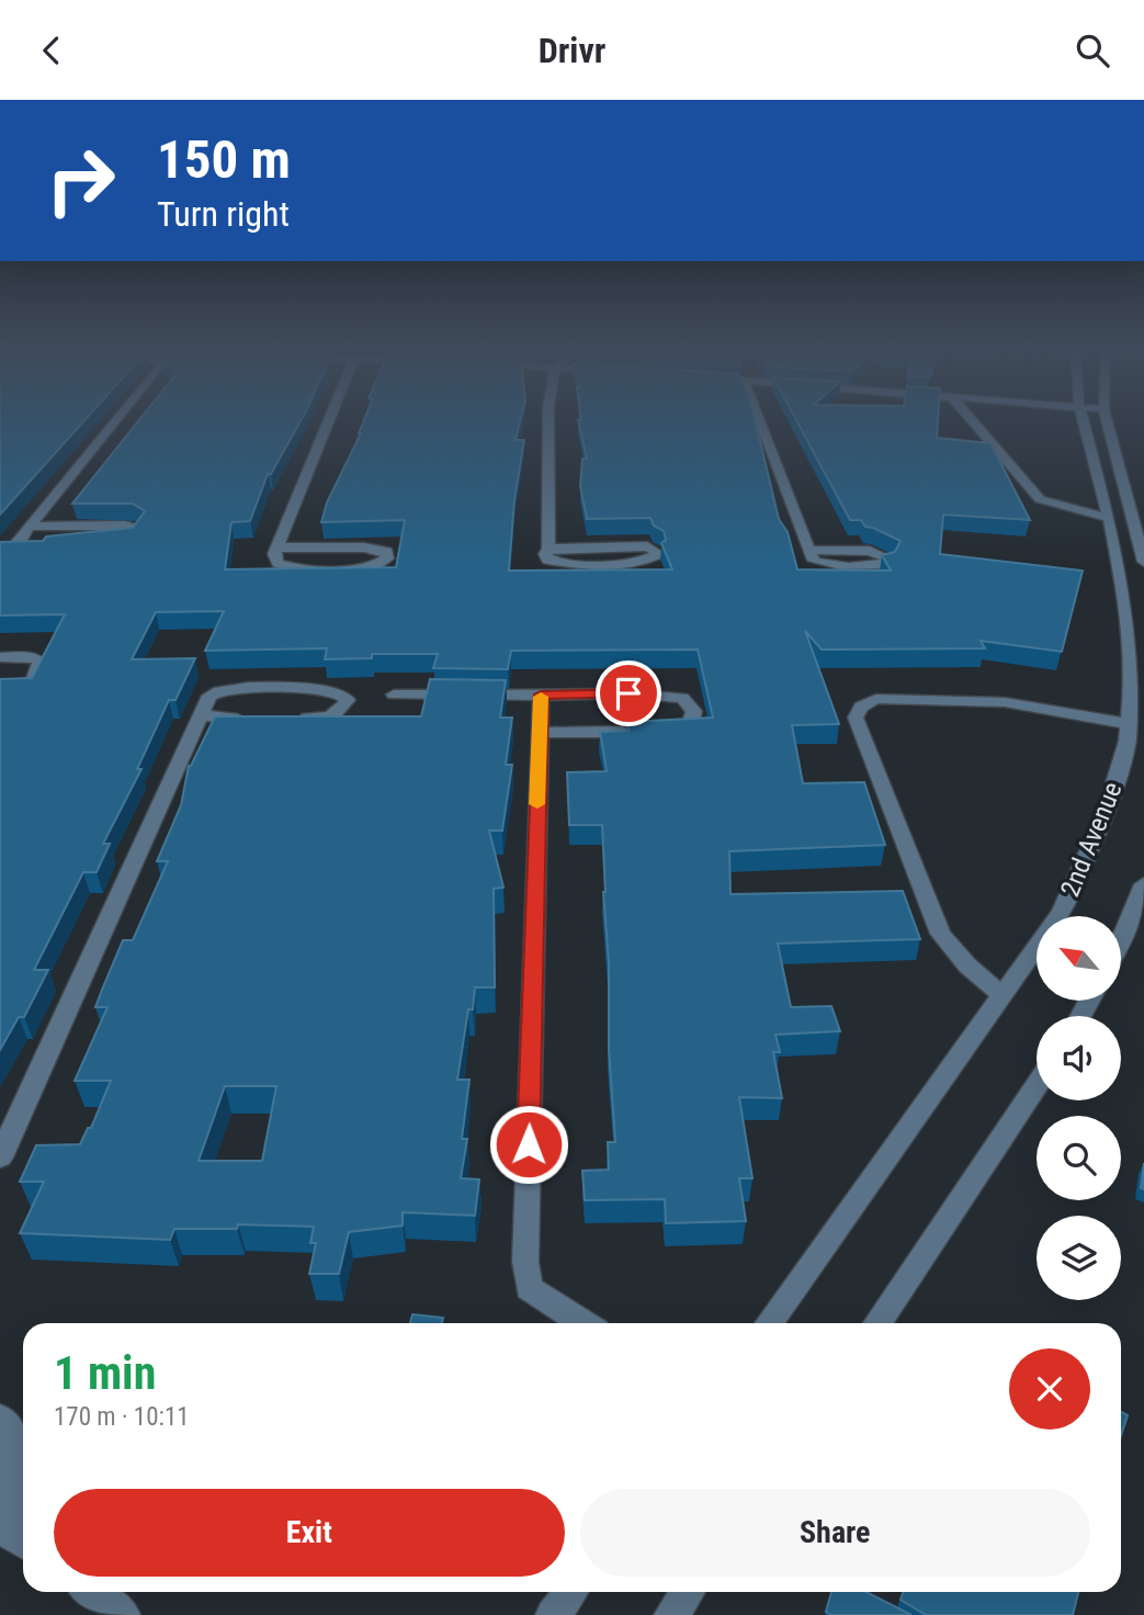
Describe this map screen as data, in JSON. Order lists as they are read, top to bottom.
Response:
{
  "streets": {
    "street": ["2nd Avenue"]
  },
  "north": "top left",
  "page": {
    "header": "Drivr",
    "turn": ["150 m", "Turn right"],
    "heading": ["1 min", "170 m · 10:11"],
    "buttons": ["Exit", "Share"]
  }
}
